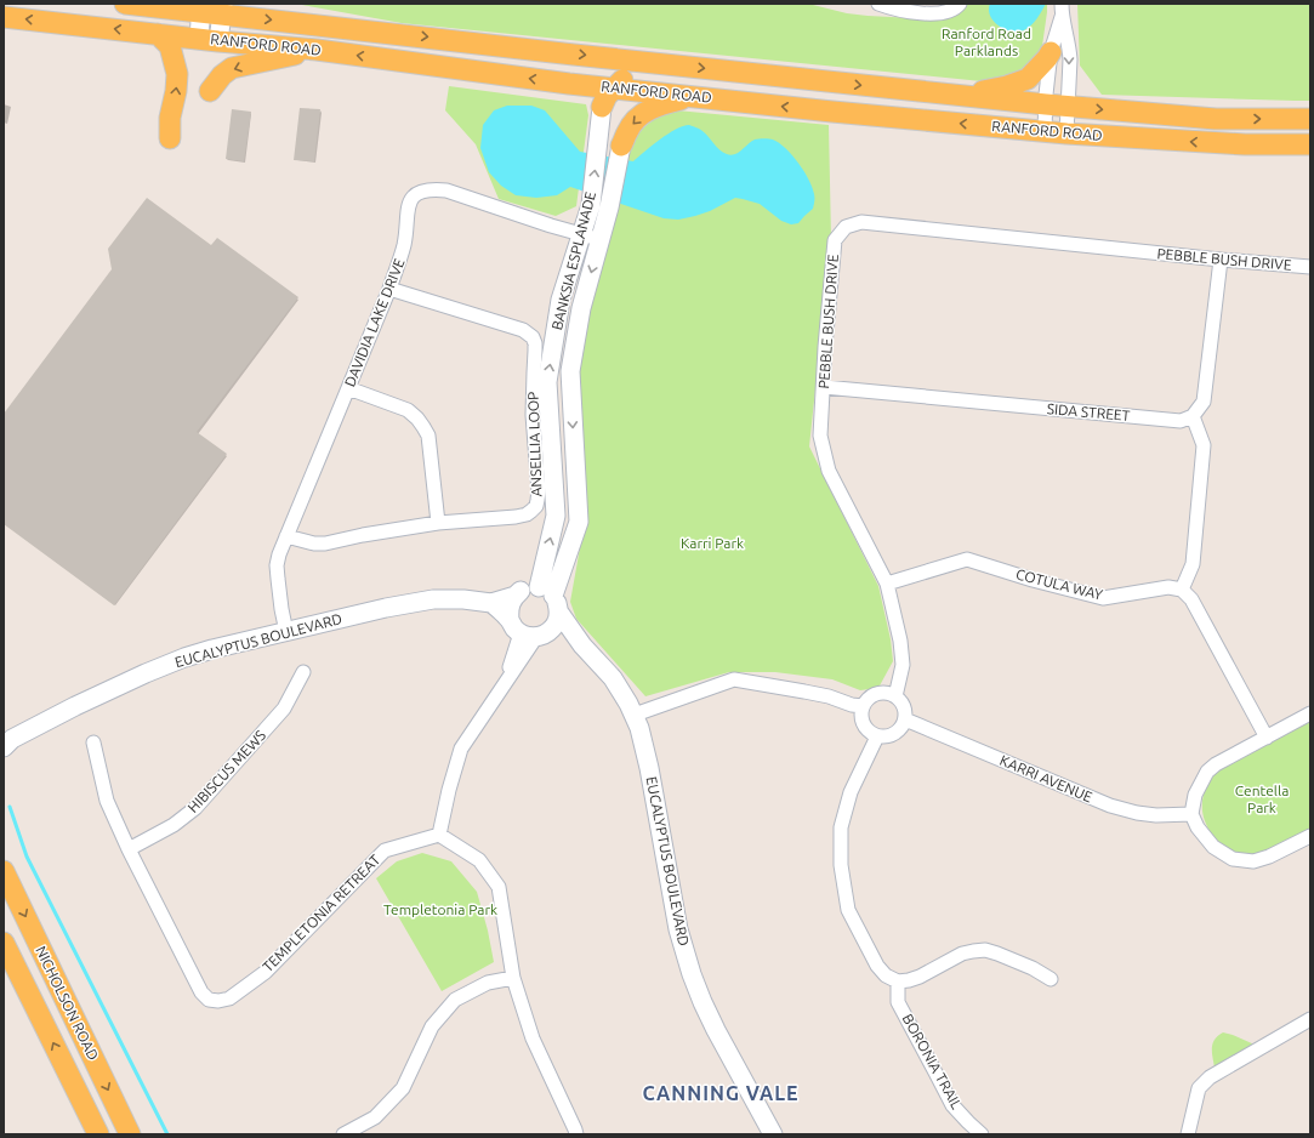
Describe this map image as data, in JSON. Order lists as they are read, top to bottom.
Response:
{
  "streets": {
    "main road": ["RANFORD ROAD", "NICHOLSON ROAD"],
    "street": [
      "PEBBLE BUSH DRIVE",
      "BANKSIA ESPLANADE",
      "DAVIDIA LAKE DRIVE",
      "SIDA STREET",
      "ANSELLIA LOOP",
      "COTULA WAY",
      "EUCALYPTUS BOULEVARD",
      "HIBISCUS MEWS",
      "KARRI AVENUE",
      "TEMPLETONIA RETREAT",
      "BORONIA TRAIL"
    ]
  },
  "crossings": [
    ["RANFORD ROAD", "BANKSIA ESPLANADE"],
    ["PEBBLE BUSH DRIVE", "SIDA STREET"],
    ["PEBBLE BUSH DRIVE", "COTULA WAY"],
    ["PEBBLE BUSH DRIVE", "KARRI AVENUE"],
    ["BANKSIA ESPLANADE", "DAVIDIA LAKE DRIVE"],
    ["BANKSIA ESPLANADE", "EUCALYPTUS BOULEVARD"],
    ["DAVIDIA LAKE DRIVE", "ANSELLIA LOOP"],
    ["DAVIDIA LAKE DRIVE", "EUCALYPTUS BOULEVARD"],
    ["HIBISCUS MEWS", "TEMPLETONIA RETREAT"]
  ],
  "districts": ["CANNING VALE"],
  "parks": [
    "Ranford Road Parklands",
    "Karri Park",
    "Centella Park",
    "Templetonia Park"
  ]
}
